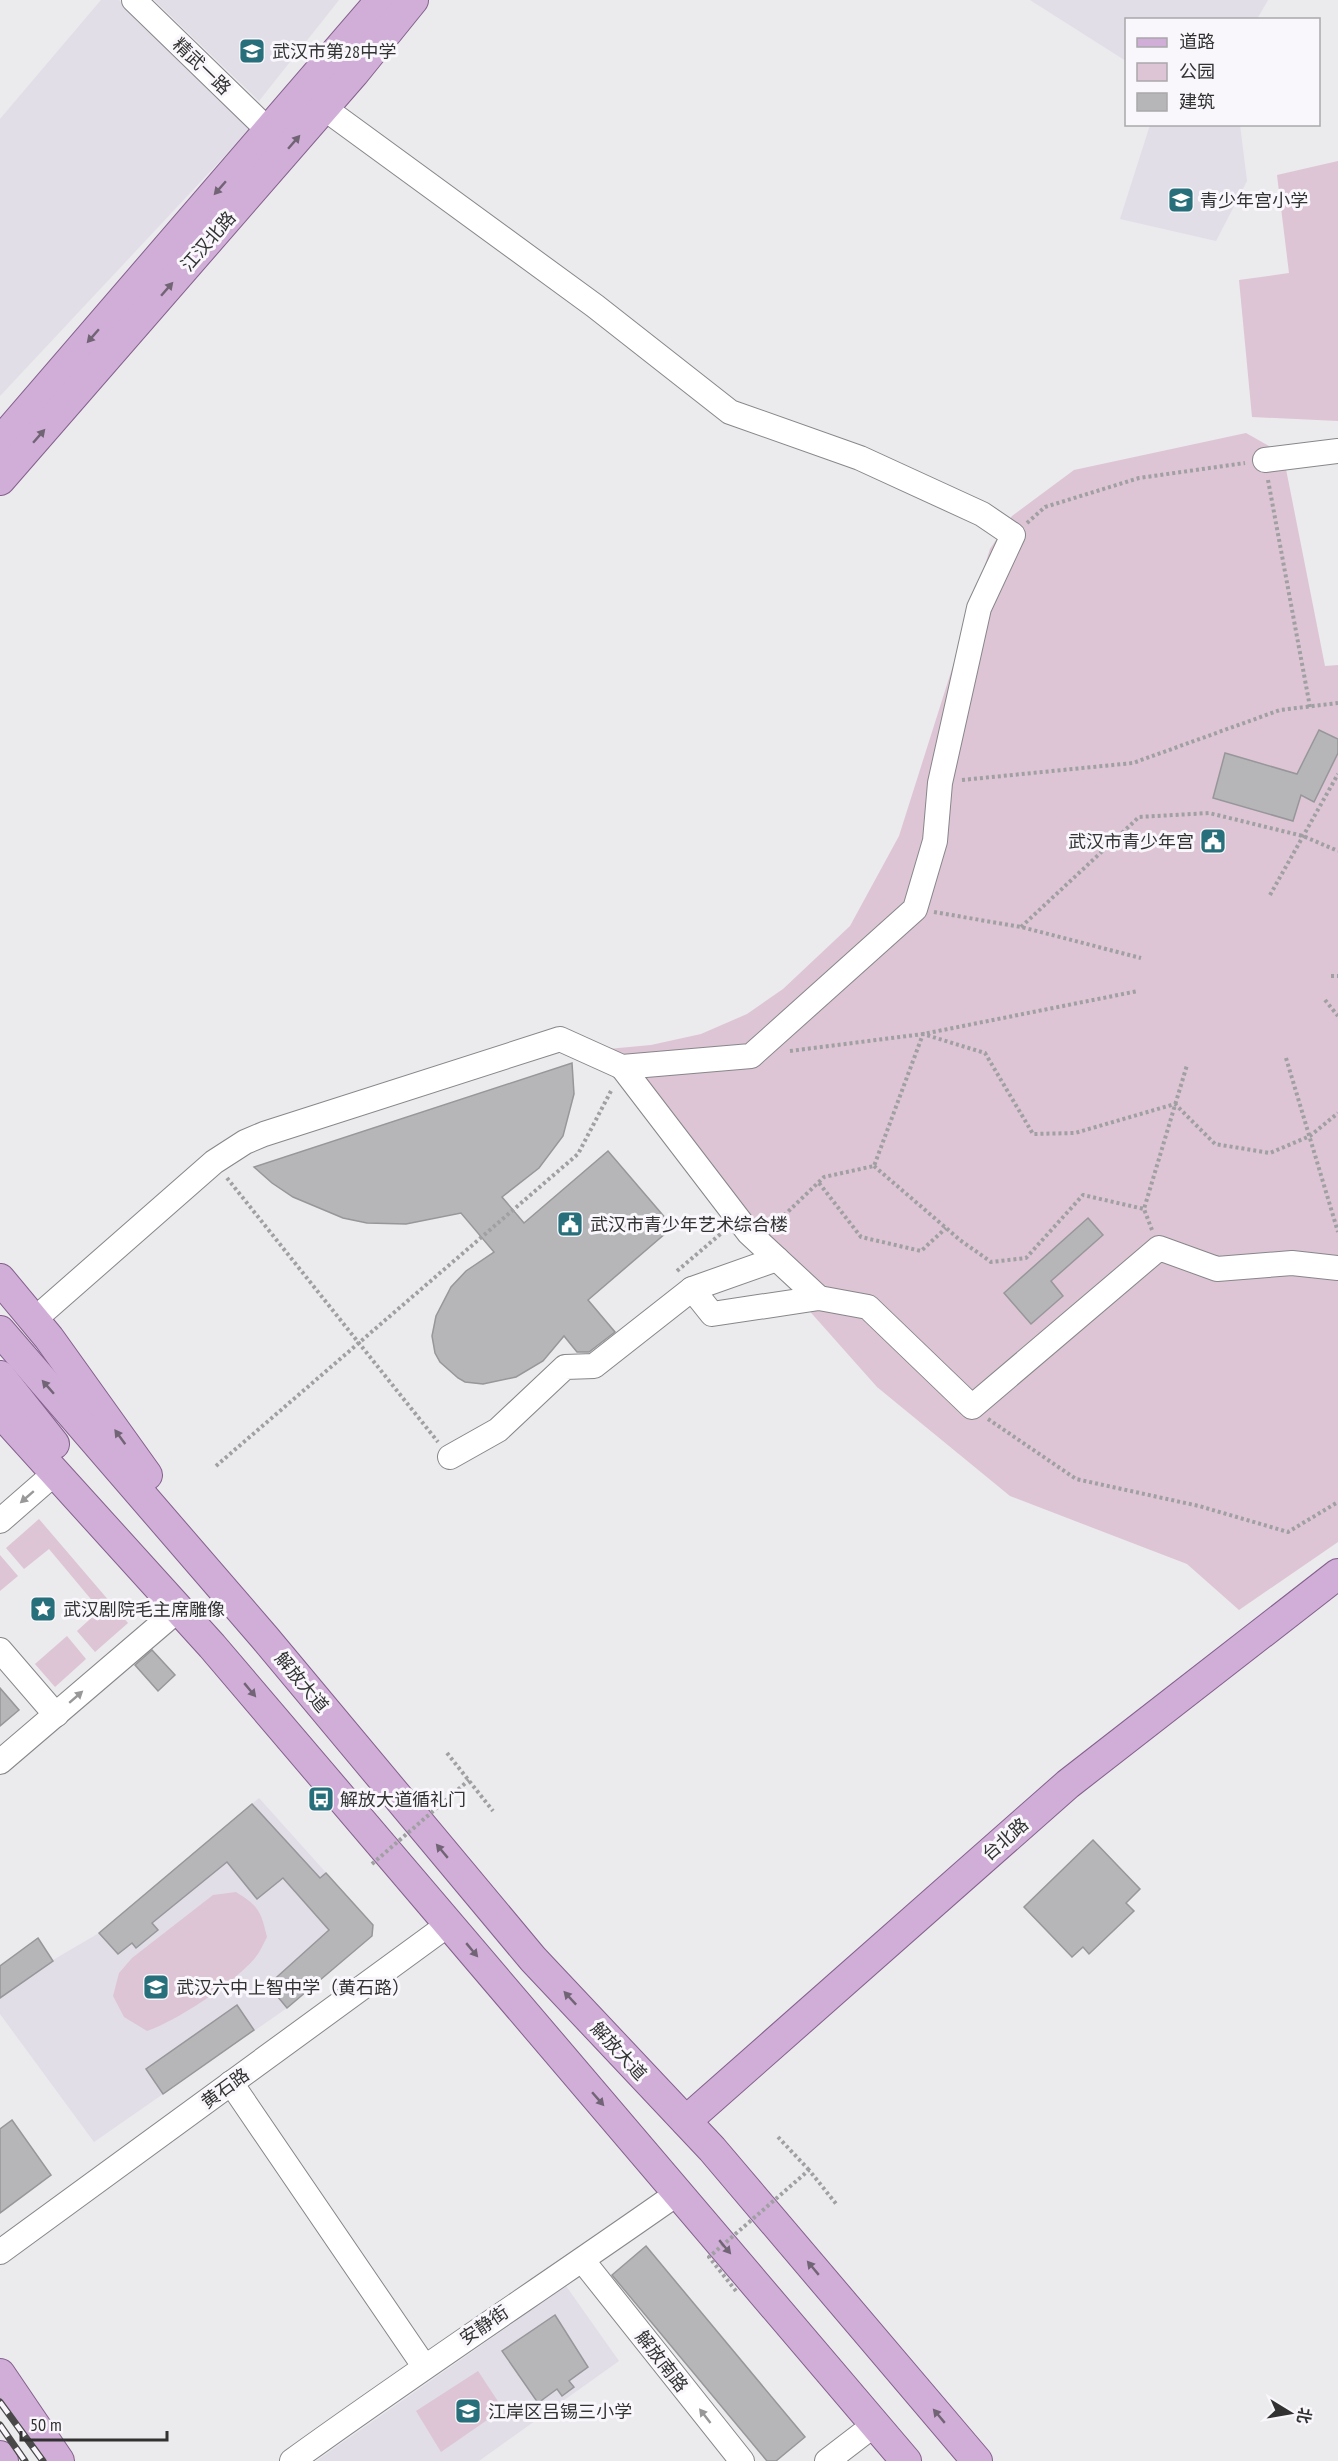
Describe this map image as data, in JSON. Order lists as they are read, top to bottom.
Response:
{
  "streets": {
    "main road": ["江汉北路", "解放大道", "台北路"],
    "street": [
      "精武一路",
      "黄石路",
      "安静街",
      "解放南路"
    ]
  },
  "crossings": [
    ["精武一路", "江汉北路"],
    ["解放大道", "台北路"],
    ["安静街", "解放南路"]
  ],
  "one_way": ["解放南路"],
  "places": {
    "school or university": [
      "武汉市第28中学",
      "青少年宫小学",
      "武汉六中上智中学（黄石路）",
      "江岸区吕锡三小学"
    ],
    "public building": ["武汉市青少年宫", "武汉市青少年艺术综合楼"],
    "place": ["武汉剧院毛主席雕像"],
    "bus stop": ["解放大道循礼门"]
  },
  "legend": ["道路", "公园", "建筑"],
  "scale_bar": "50 m",
  "north": "right"
}
